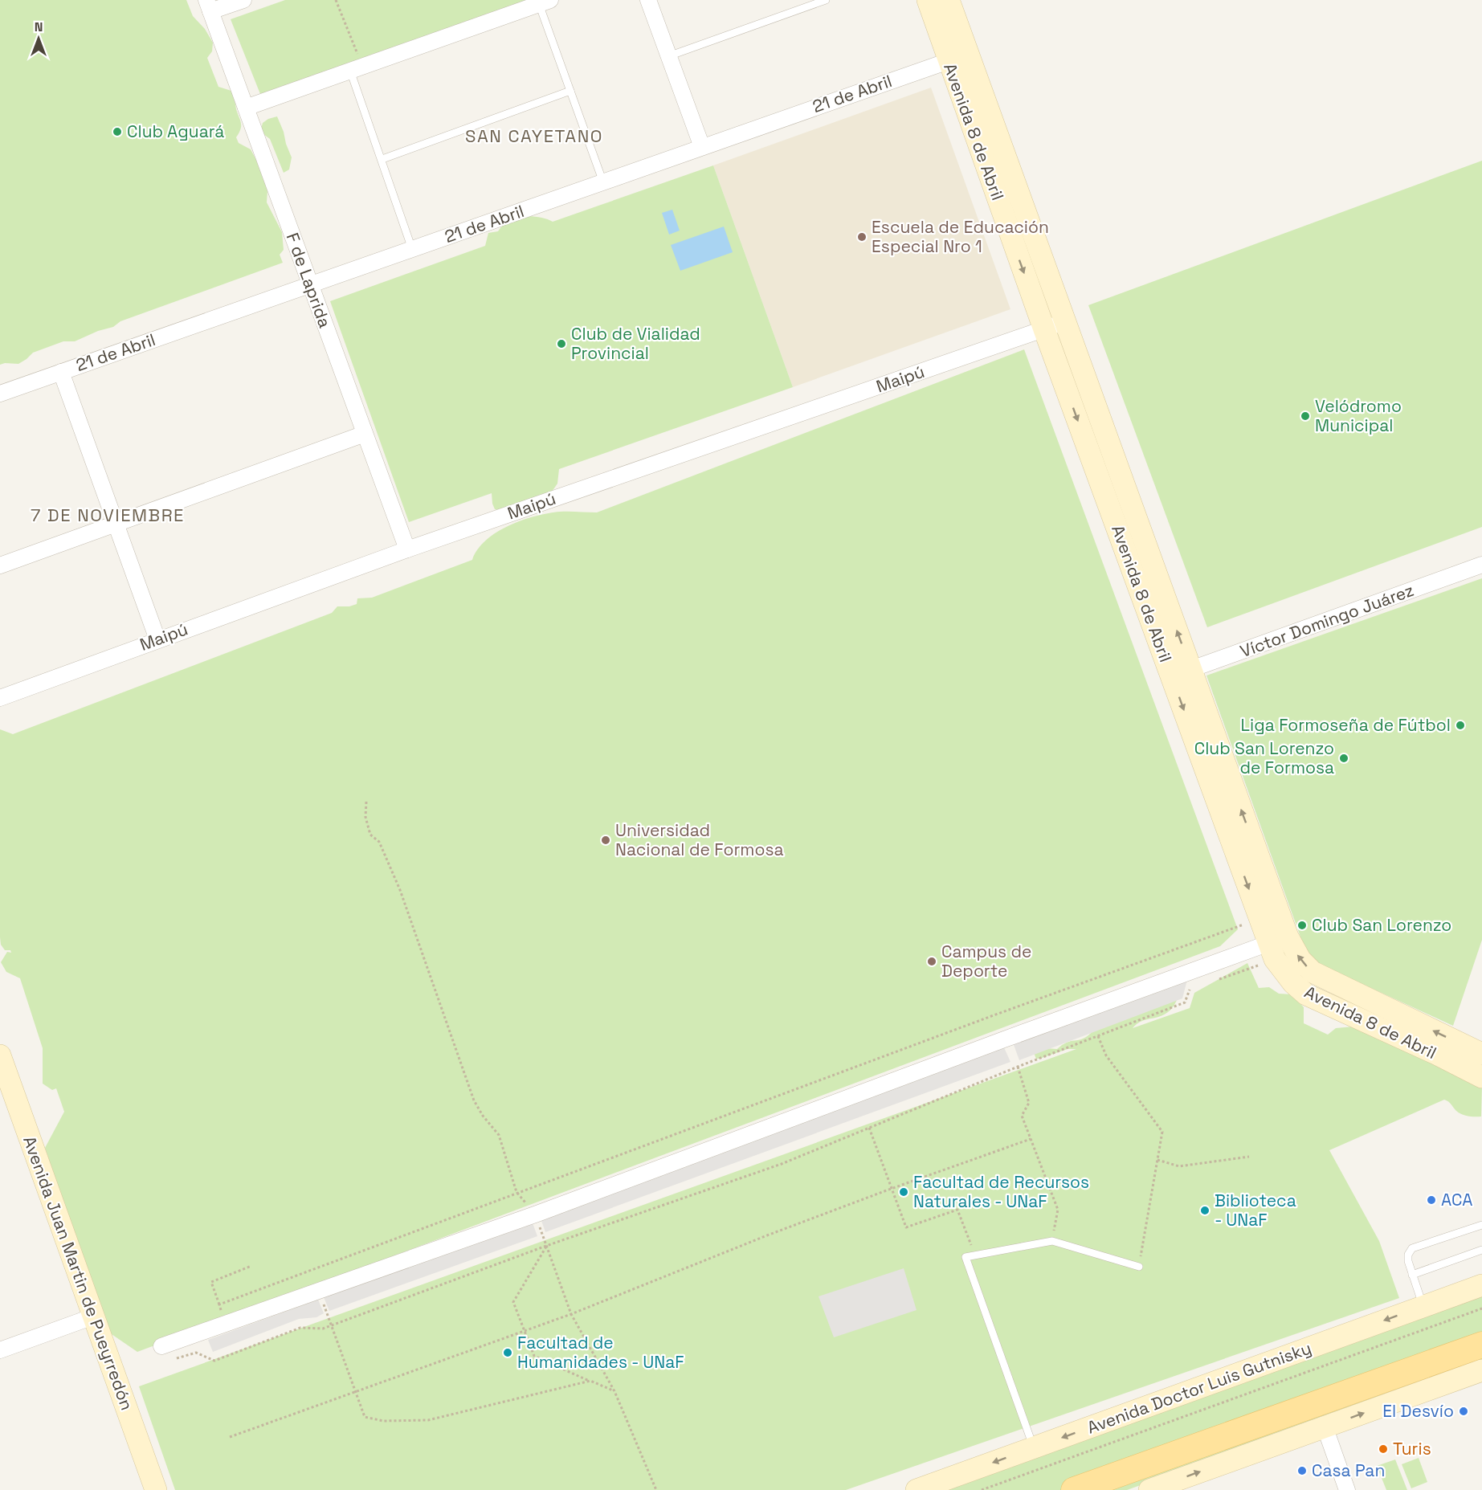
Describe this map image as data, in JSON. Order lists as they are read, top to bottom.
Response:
{
  "streets": {
    "main road": ["Avenida 8 de Abril", "Avenida Juan Martin de Pueyrredón", "Avenida Doctor Luis Gutnisky"],
    "street": [
      "21 de Abril",
      "F de Laprida",
      "Maipú",
      "Víctor Domingo Juárez"
    ]
  },
  "crossings": [
    ["21 de Abril", "Avenida 8 de Abril"],
    ["21 de Abril", "F de Laprida"],
    ["Avenida 8 de Abril", "Maipú"],
    ["Avenida 8 de Abril", "Víctor Domingo Juárez"],
    ["F de Laprida", "Maipú"]
  ],
  "districts": ["SAN CAYETANO", "7 DE NOVIEMBRE"],
  "places": [
    "Club Aguará",
    "Escuela de Educación Especial Nro 1",
    "Club de Vialidad Provincial",
    "Velódromo Municipal",
    "Liga Formoseña de Fútbol",
    "Club San Lorenzo de Formosa",
    "Universidad Nacional de Formosa",
    "Club San Lorenzo",
    "Campus de Deporte",
    "Facultad de Recursos Naturales - UNaF",
    "ACA",
    "Biblioteca - UNaF",
    "Facultad de Humanidades - UNaF",
    "El Desvío",
    "Turis",
    "Casa Pan"
  ],
  "north": "top"
}
